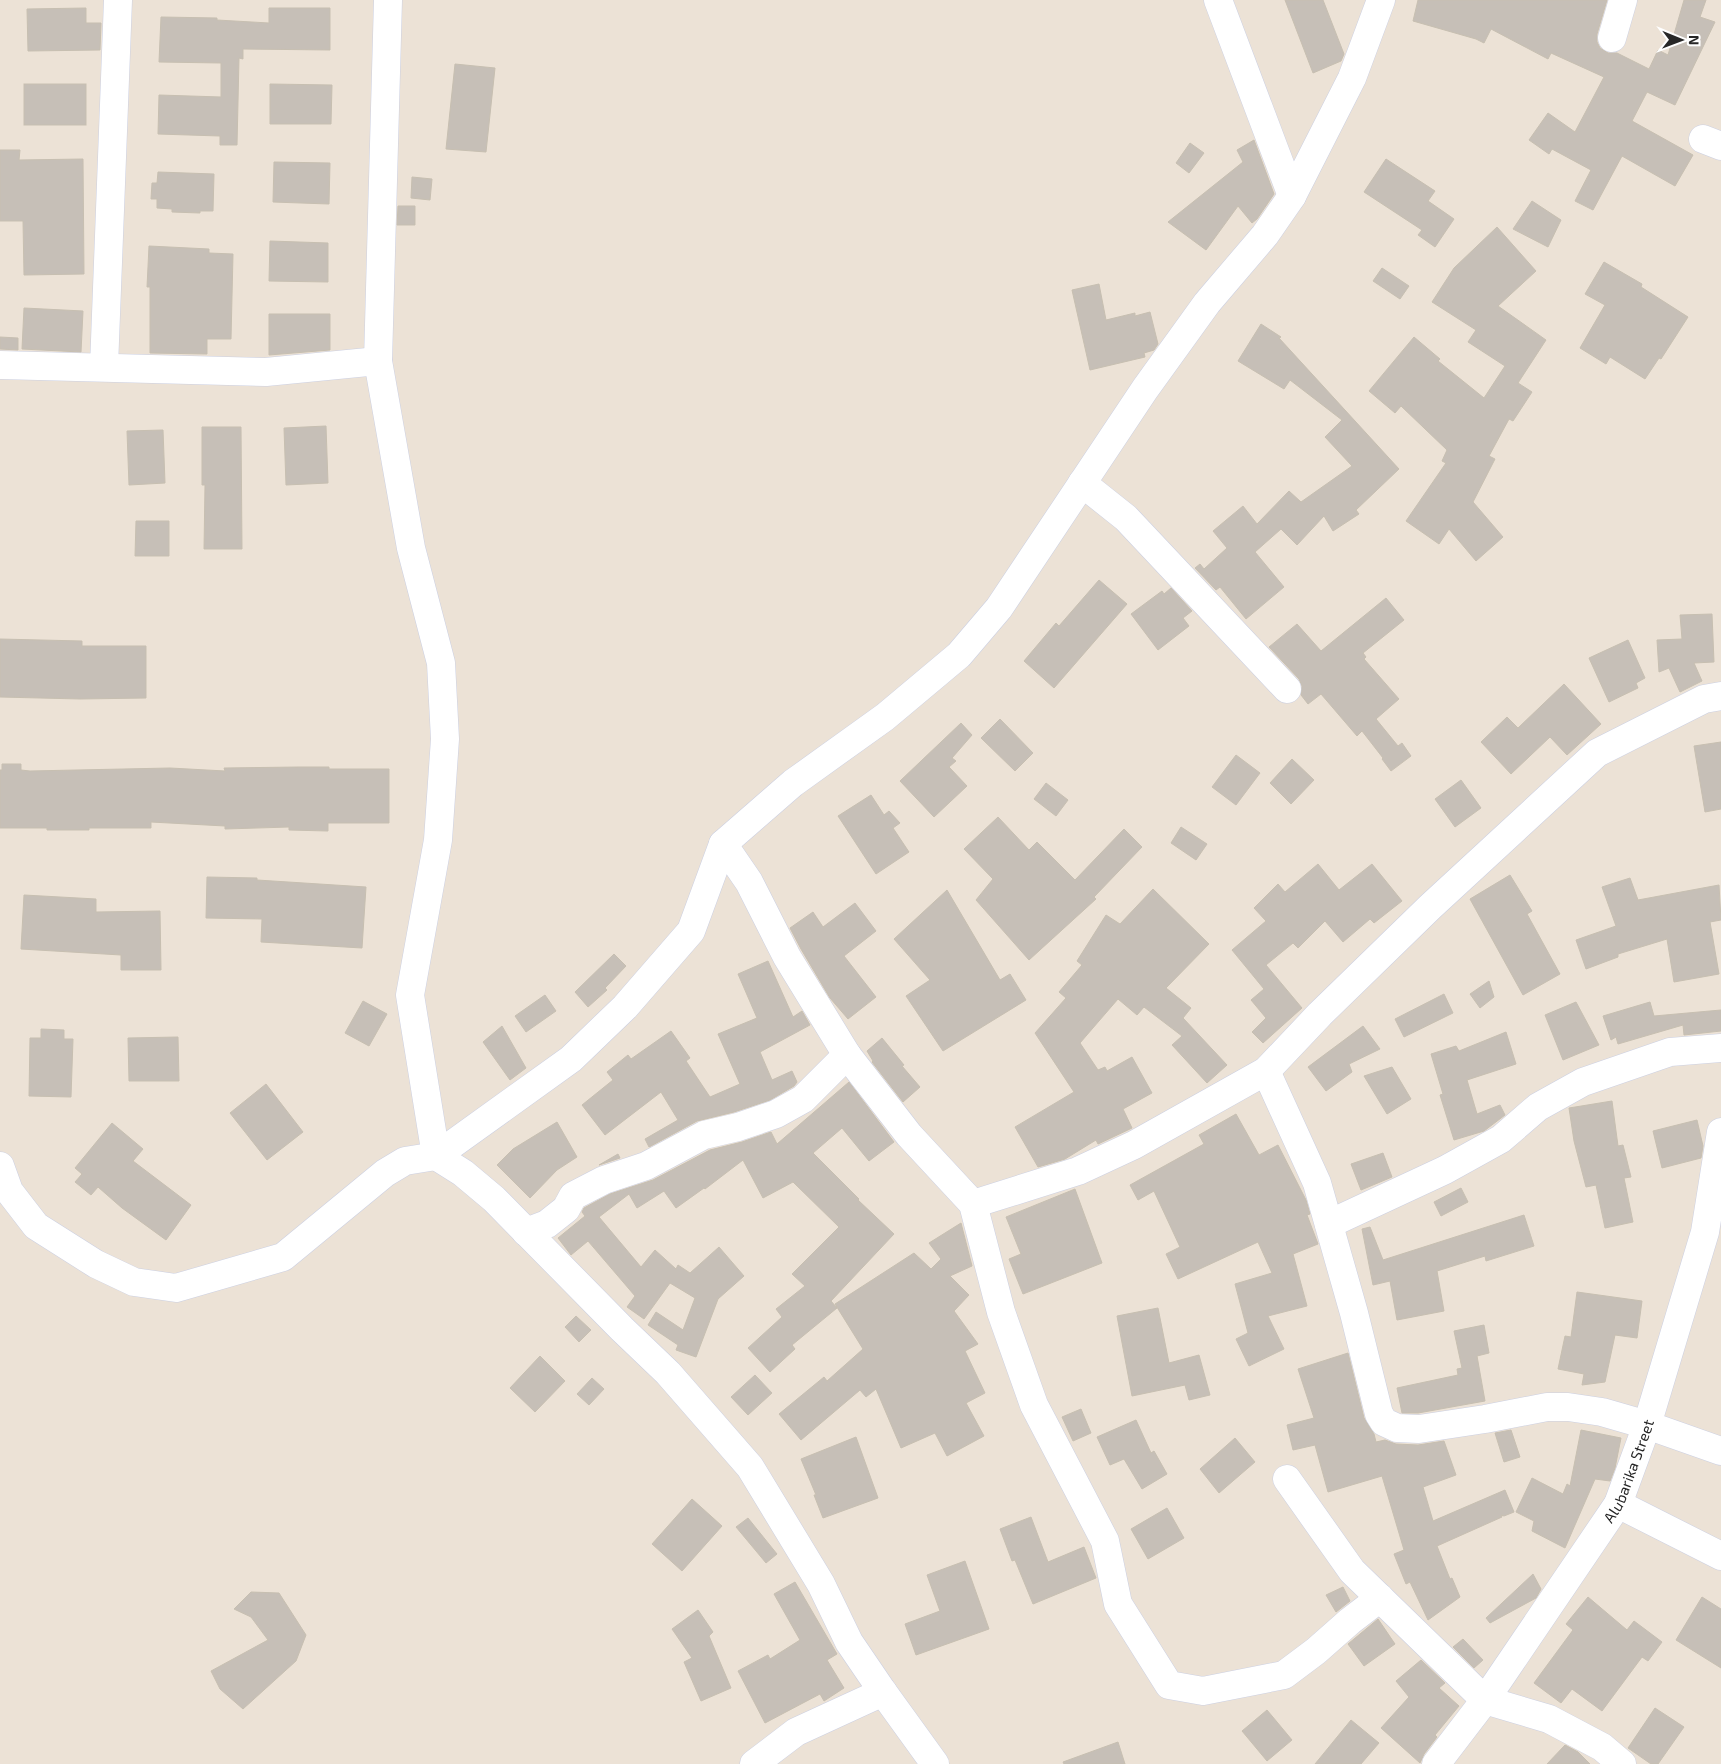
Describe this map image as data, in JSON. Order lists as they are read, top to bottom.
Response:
{
  "streets": {
    "street": ["Alubarika Street"]
  },
  "north": "right"
}
